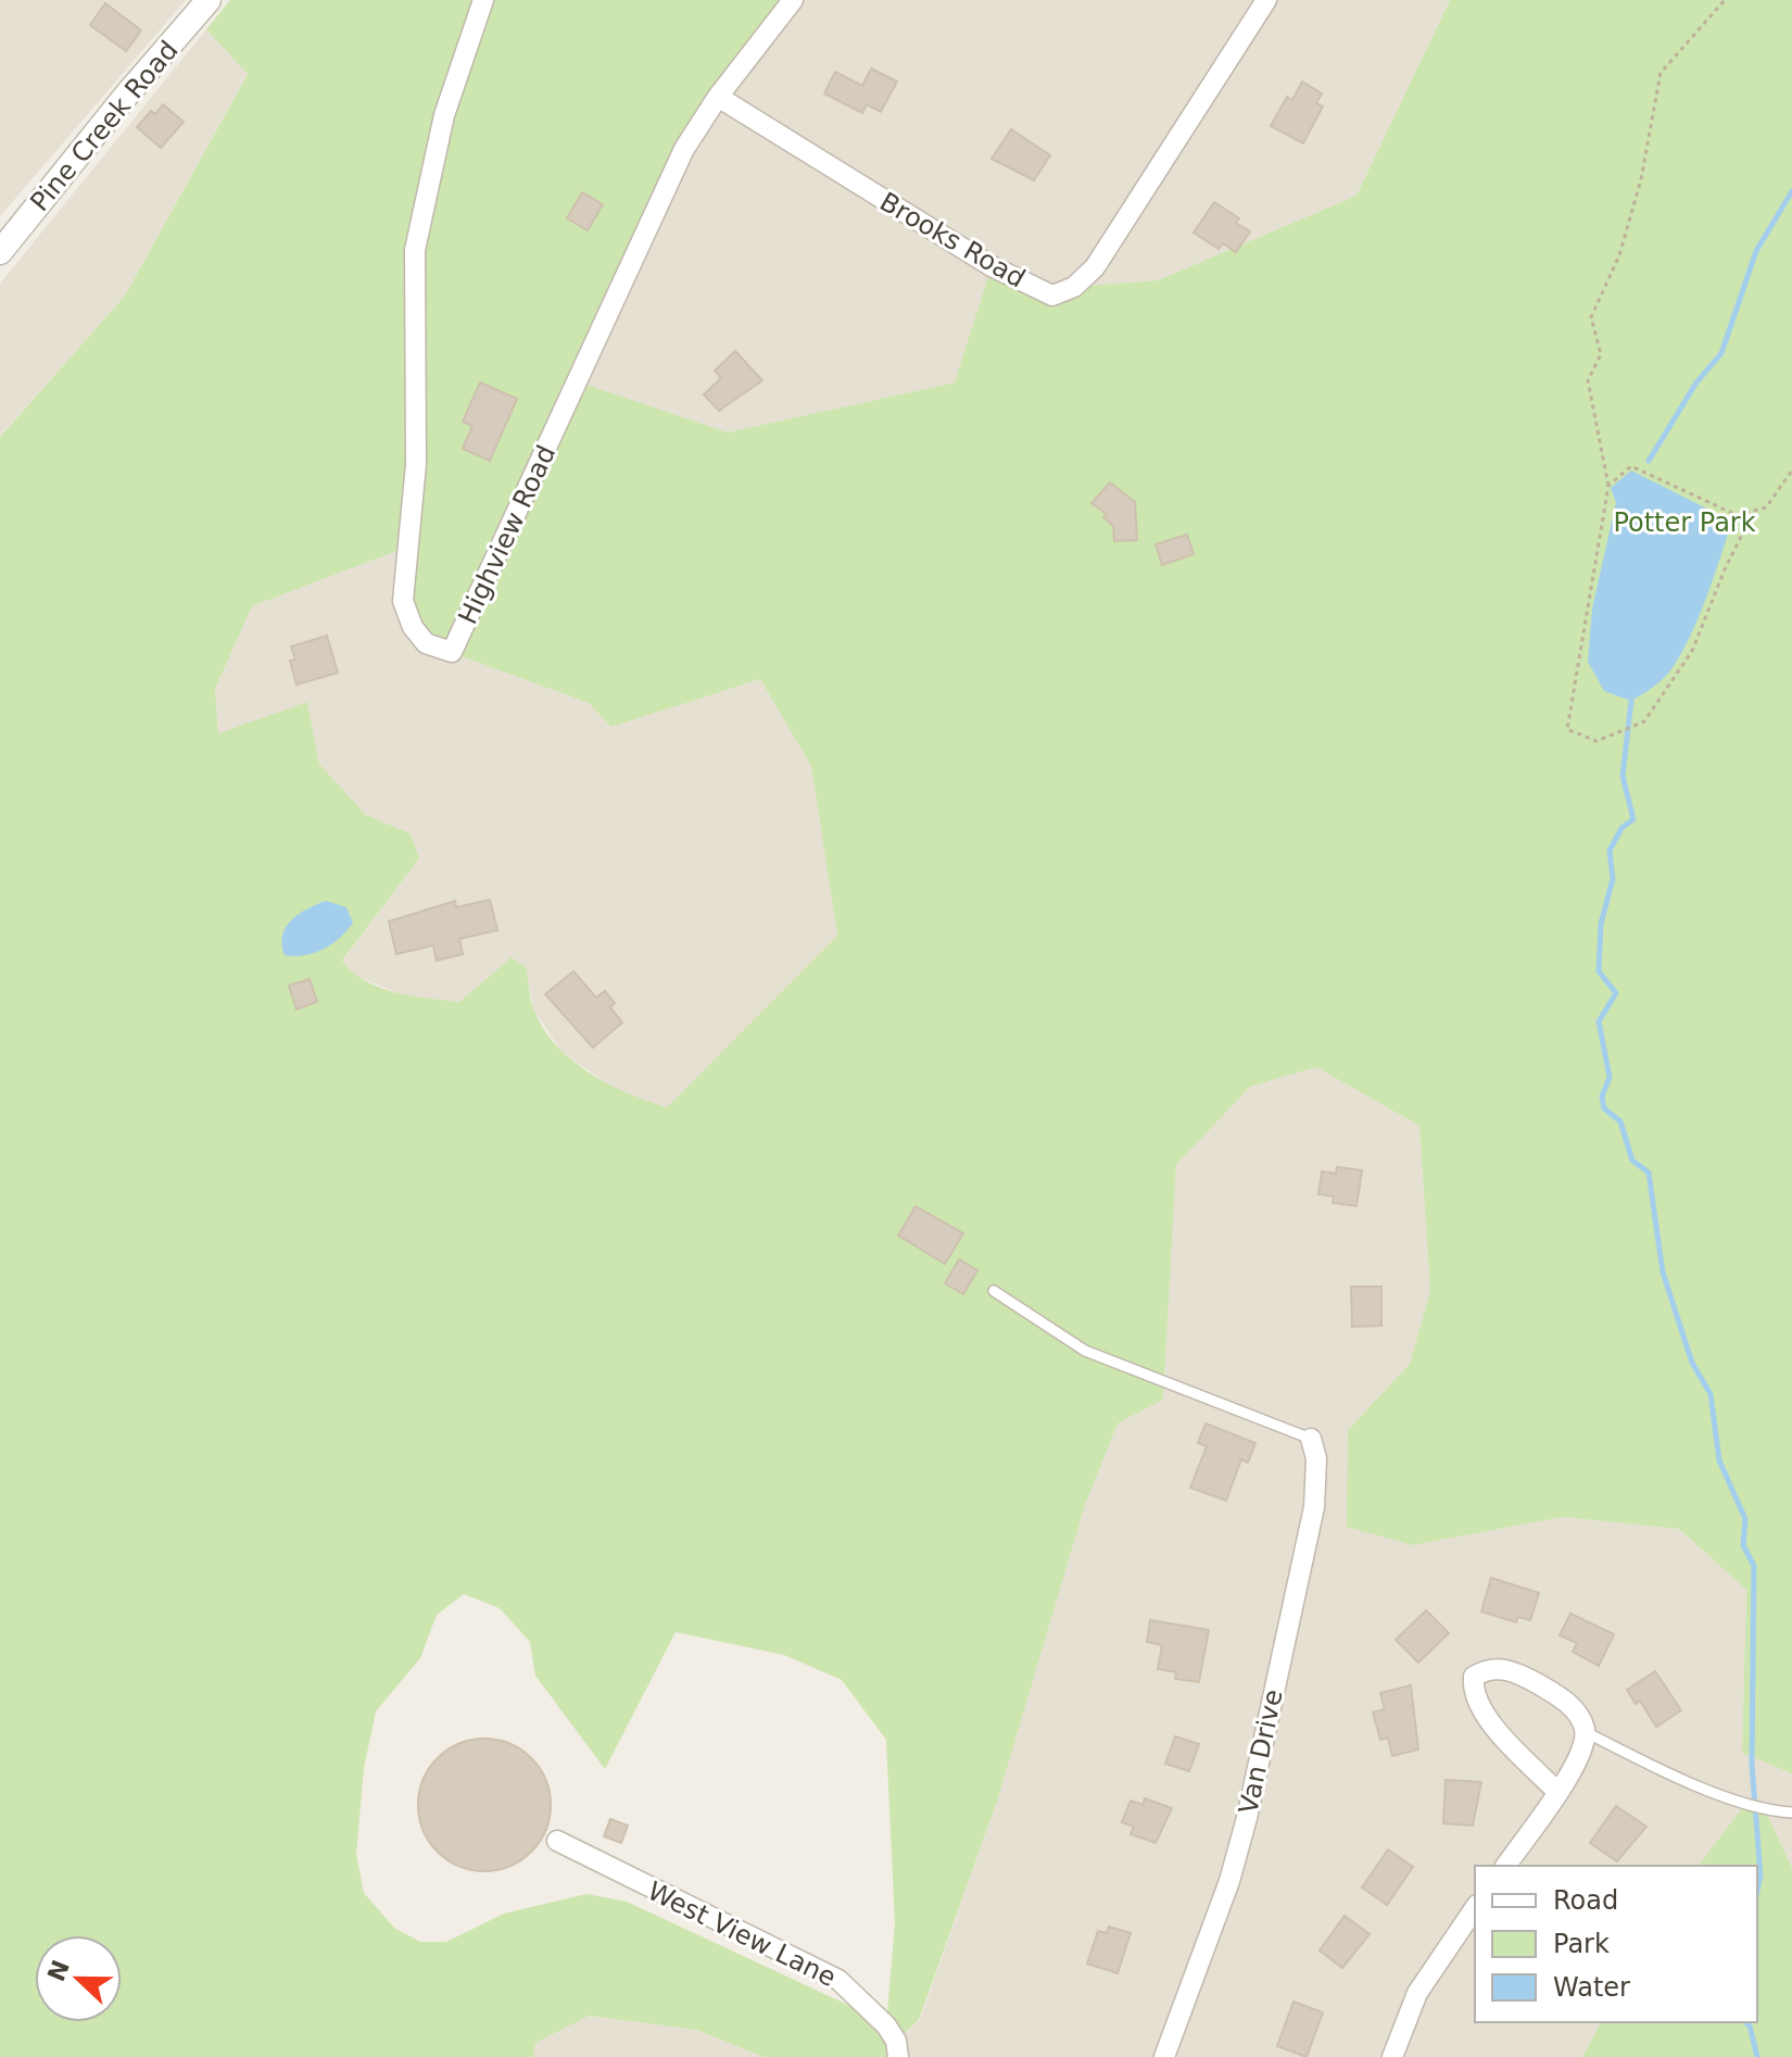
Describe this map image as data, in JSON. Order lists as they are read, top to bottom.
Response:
{
  "streets": {
    "street": [
      "Pine Creek Road",
      "Brooks Road",
      "Highview Road",
      "Van Drive",
      "West View Lane"
    ]
  },
  "crossings": [
    ["Brooks Road", "Highview Road"]
  ],
  "parks": ["Potter Park"],
  "legend": ["Road", "Park", "Water"],
  "north": "left"
}
